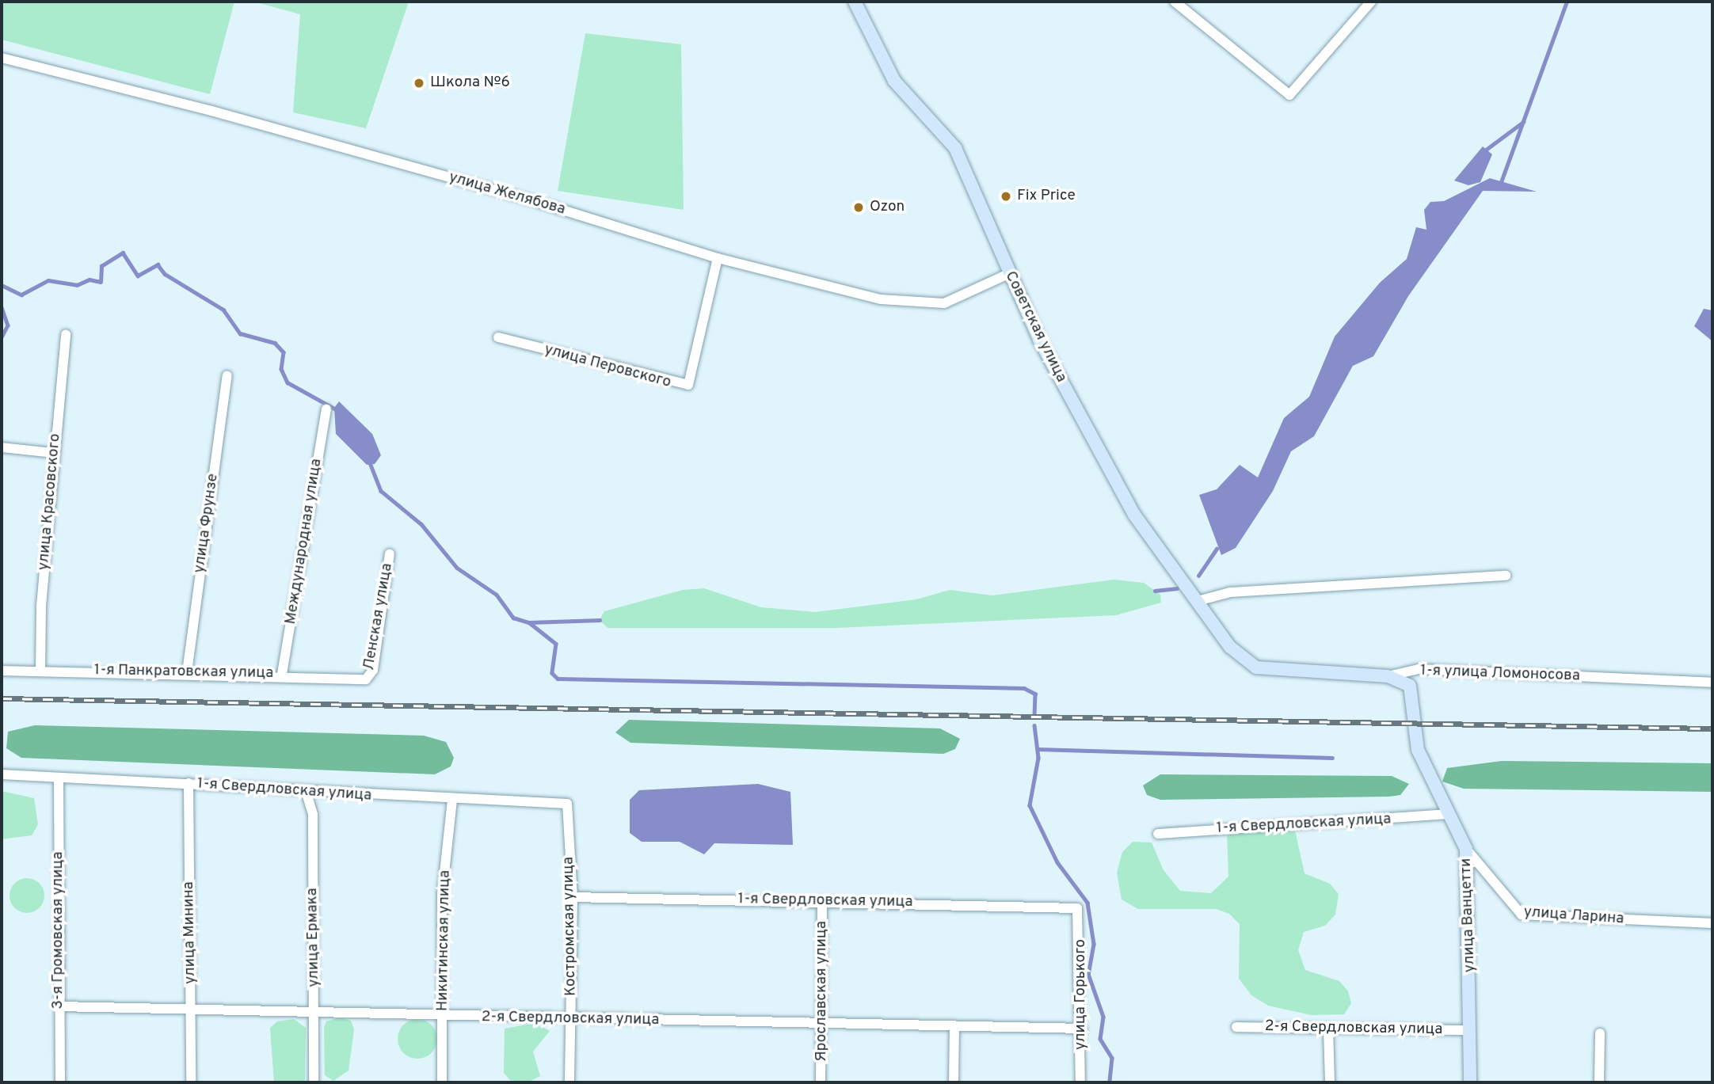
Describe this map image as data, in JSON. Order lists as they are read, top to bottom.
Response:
{
  "streets": {
    "street": [
      "улица Желябова",
      "Советская улица",
      "улица Перовского",
      "улица Красовского",
      "улица Фрунзе",
      "Международная улица",
      "Ленская улица",
      "1-я Панкратовская улица",
      "1-я улица Ломоносова",
      "1-я Свердловская улица",
      "улица Ванцетти",
      "улица Ларина",
      "Костромская улица",
      "3-я Громовская улица",
      "улица Минина",
      "улица Ермака",
      "Никитинская улица",
      "Ярославская улица",
      "улица Горького",
      "2-я Свердловская улица"
    ]
  },
  "crossings": [
    ["улица Желябова", "Советская улица"],
    ["улица Желябова", "улица Перовского"],
    ["Советская улица", "1-я улица Ломоносова"],
    ["улица Красовского", "1-я Панкратовская улица"],
    ["улица Фрунзе", "1-я Панкратовская улица"],
    ["Международная улица", "1-я Панкратовская улица"],
    ["Ленская улица", "1-я Панкратовская улица"],
    ["1-я улица Ломоносова", "улица Ванцетти"],
    ["1-я Свердловская улица", "улица Ванцетти"],
    ["1-я Свердловская улица", "Костромская улица"],
    ["1-я Свердловская улица", "3-я Громовская улица"],
    ["1-я Свердловская улица", "улица Минина"],
    ["1-я Свердловская улица", "улица Ермака"],
    ["1-я Свердловская улица", "Никитинская улица"],
    ["1-я Свердловская улица", "Ярославская улица"],
    ["1-я Свердловская улица", "улица Горького"],
    ["улица Ванцетти", "улица Ларина"],
    ["улица Ванцетти", "2-я Свердловская улица"],
    ["Костромская улица", "2-я Свердловская улица"],
    ["3-я Громовская улица", "2-я Свердловская улица"],
    ["улица Минина", "2-я Свердловская улица"],
    ["улица Ермака", "2-я Свердловская улица"],
    ["Никитинская улица", "2-я Свердловская улица"],
    ["Ярославская улица", "2-я Свердловская улица"],
    ["улица Горького", "2-я Свердловская улица"]
  ],
  "places": ["Школа №6", "Fix Price", "Ozon"]
}
